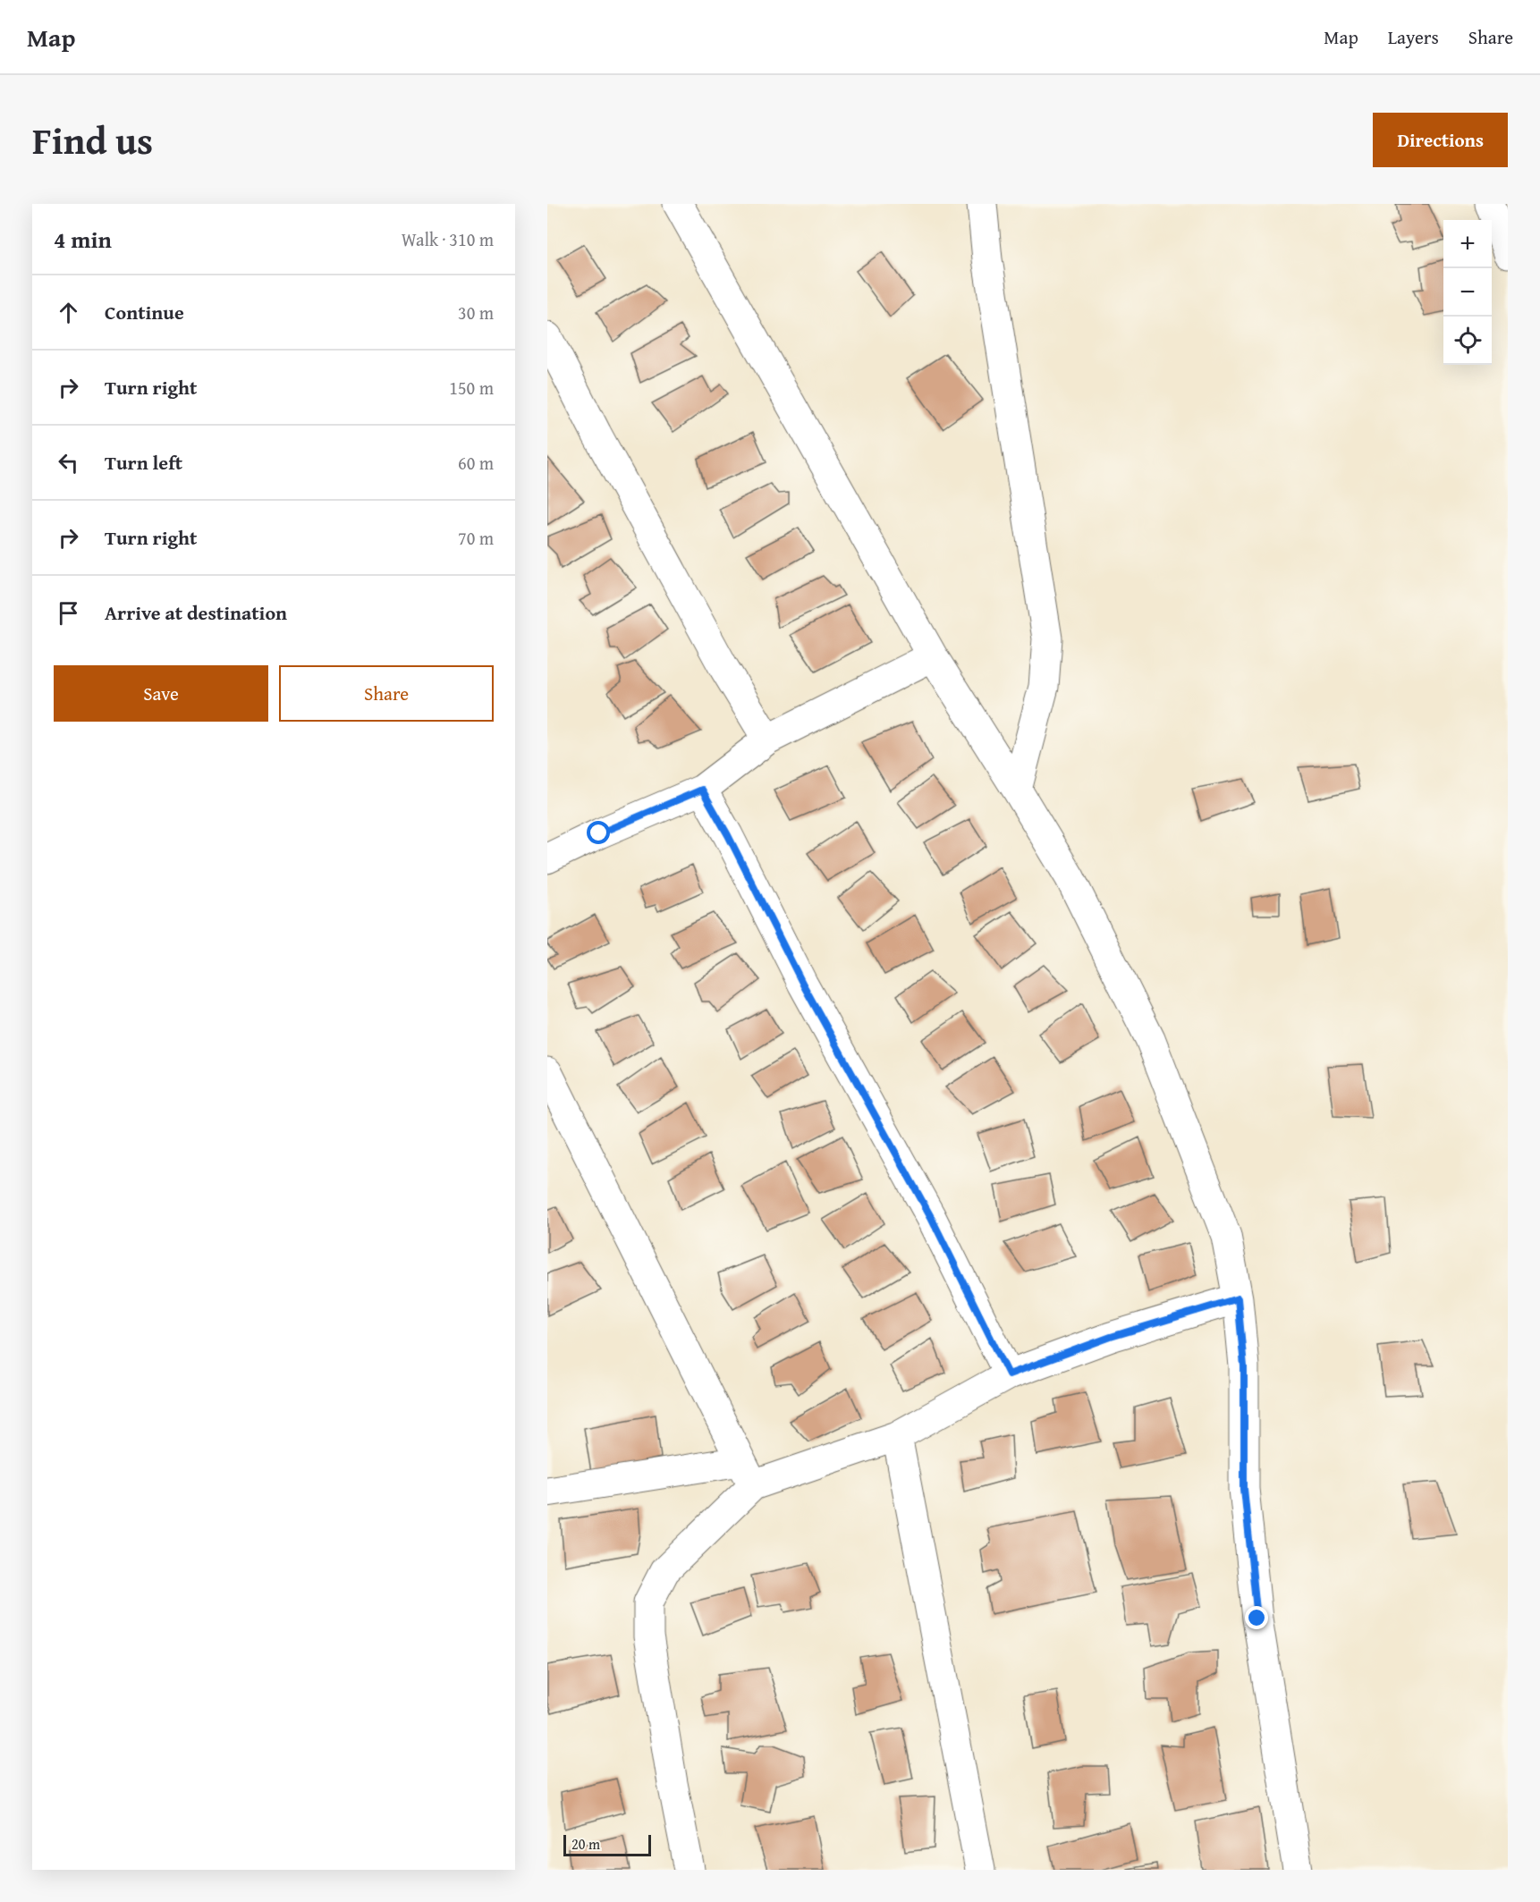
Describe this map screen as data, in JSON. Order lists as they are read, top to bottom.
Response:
{
  "scale_bar": "20 m",
  "page": {
    "header": "Map",
    "nav": ["Map", "Layers", "Share"],
    "title": "Find us",
    "buttons": [
      "Directions",
      ["Save", "Share"]
    ],
    "heading": ["4 min", "Walk · 310 m"],
    "map_buttons": ["+", "−"],
    "list": [
      ["Continue", "30 m"],
      ["Turn right", "150 m"],
      ["Turn left", "60 m"],
      ["Turn right", "70 m"],
      "Arrive at destination"
    ],
    "scale": "20 m"
  }
}
